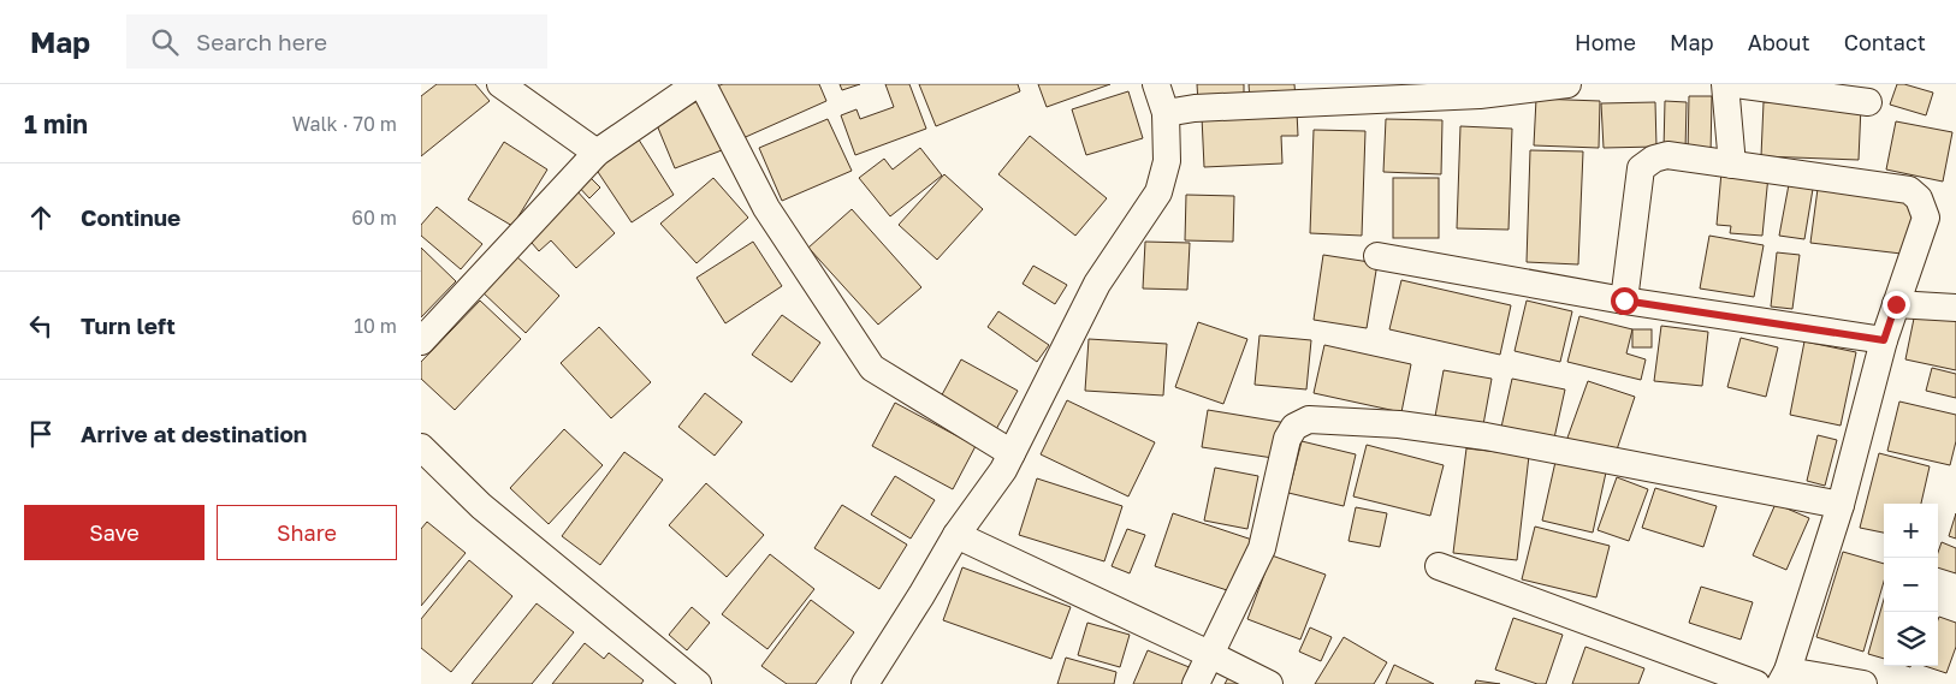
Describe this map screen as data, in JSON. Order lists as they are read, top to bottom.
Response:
{
  "page": {
    "header": "Map",
    "search": "Search here",
    "nav": [
      "Home",
      "Map",
      "About",
      "Contact"
    ],
    "heading": ["1 min", "Walk · 70 m"],
    "list": [
      ["Continue", "60 m"],
      ["Turn left", "10 m"],
      "Arrive at destination"
    ],
    "buttons": ["Save", "Share"],
    "map_buttons": ["+", "−"]
  }
}
